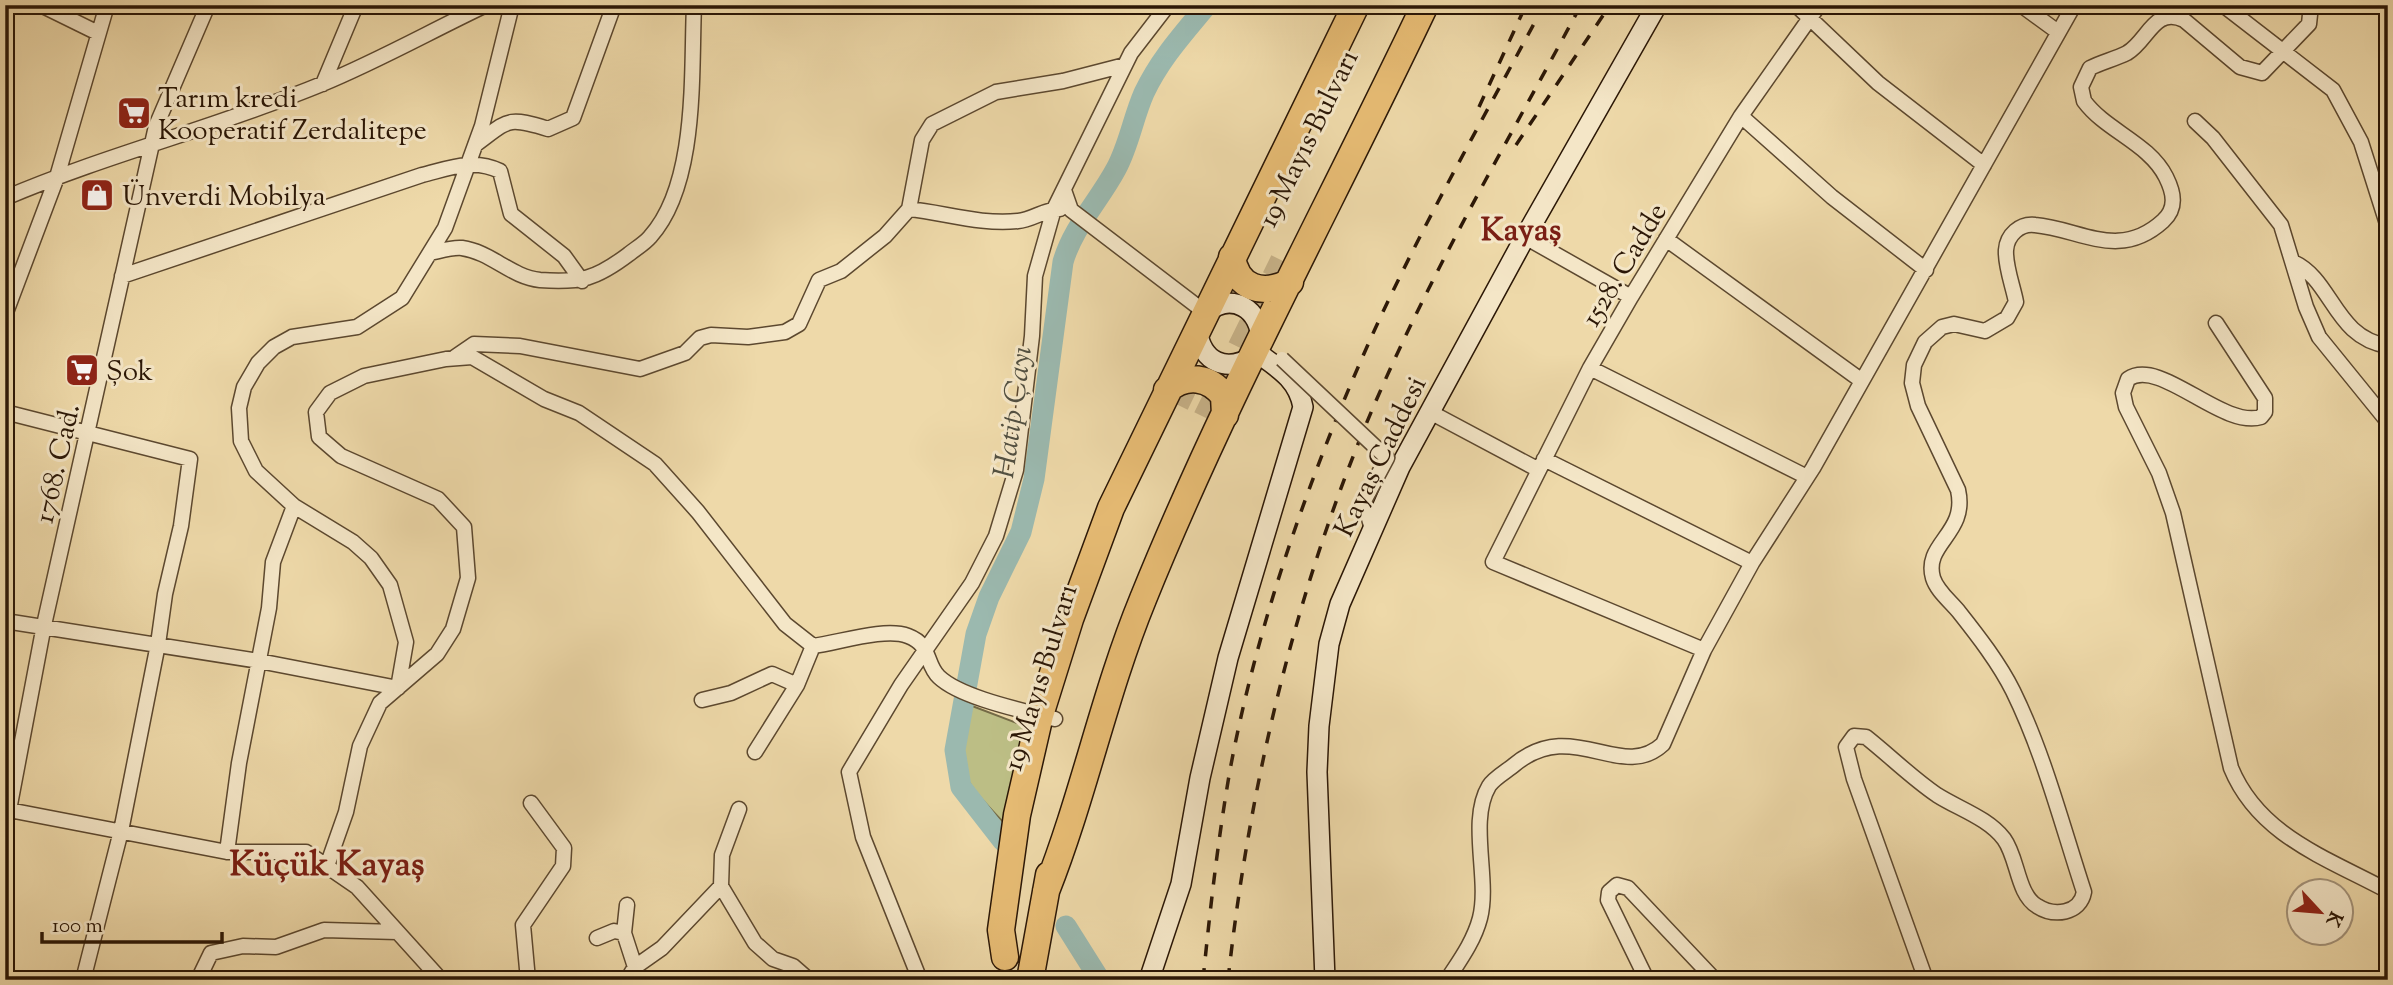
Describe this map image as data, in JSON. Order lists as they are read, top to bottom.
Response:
{
  "streets": {
    "highway": ["19 Mayıs Bulvarı"],
    "street": ["1528. Cadde", "Kayaş Caddesi", "1768. Cad."]
  },
  "districts": ["Kayaş", "Küçük Kayaş"],
  "water": ["Hatip Çayı"],
  "places": {
    "supermarket": ["Tarım kredi Kooperatif Zerdalitepe", "Şok"],
    "shop": ["Ünverdi Mobilya"]
  },
  "scale_bar": "100 m",
  "north": "bottom right"
}
